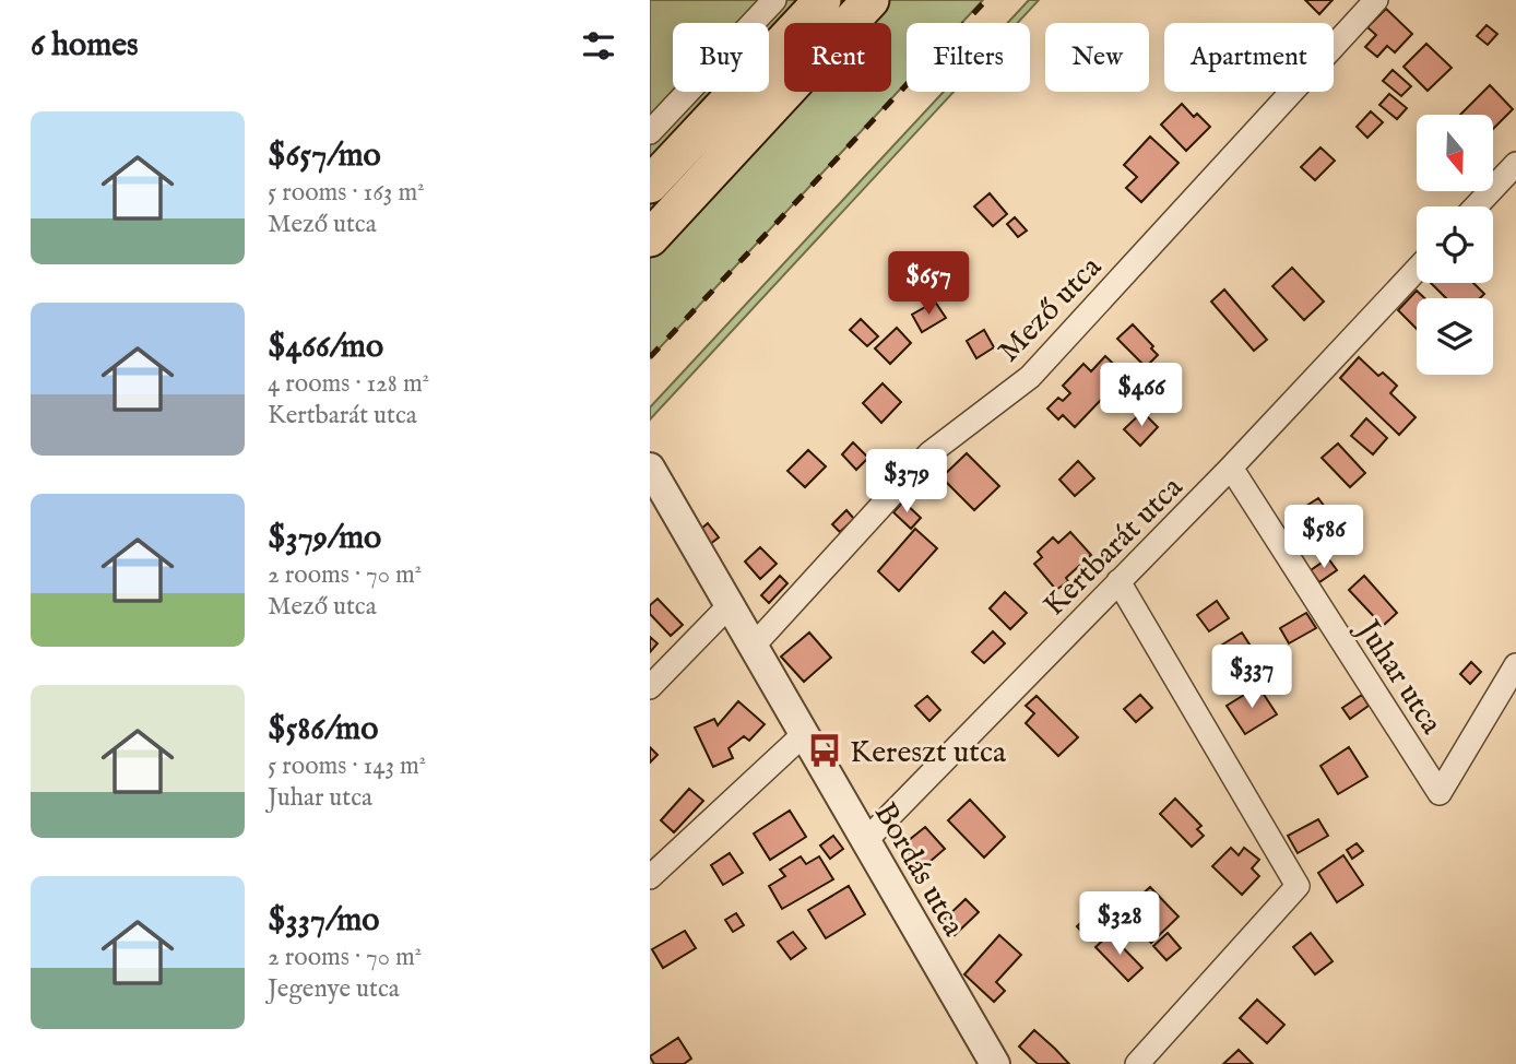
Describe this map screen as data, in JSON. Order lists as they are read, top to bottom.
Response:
{
  "streets": {
    "street": [
      "Mező utca",
      "Kertbarát utca",
      "Juhar utca",
      "Bordás utca"
    ]
  },
  "crossings": [
    ["Mező utca", "Bordás utca"],
    ["Kertbarát utca", "Juhar utca"],
    ["Kertbarát utca", "Bordás utca"]
  ],
  "places": {
    "bus stop": ["Kereszt utca"]
  },
  "north": "bottom",
  "page": {
    "heading": "6 homes",
    "chip": [
      "Buy",
      "Rent",
      "Filters",
      "New",
      "Apartment"
    ],
    "list": [
      {
        "name": "$657/mo",
        "note": "5 rooms · 163 m² · Mező utca"
      },
      {
        "name": "$466/mo",
        "note": "4 rooms · 128 m² · Kertbarát utca"
      },
      {
        "name": "$379/mo",
        "note": "2 rooms · 70 m² · Mező utca"
      },
      {
        "name": "$586/mo",
        "note": "5 rooms · 143 m² · Juhar utca"
      },
      {
        "name": "$337/mo",
        "note": "2 rooms · 70 m² · Jegenye utca"
      }
    ],
    "price": [
      "$657",
      "$466",
      "$379",
      "$586",
      "$337",
      "$328"
    ]
  }
}
